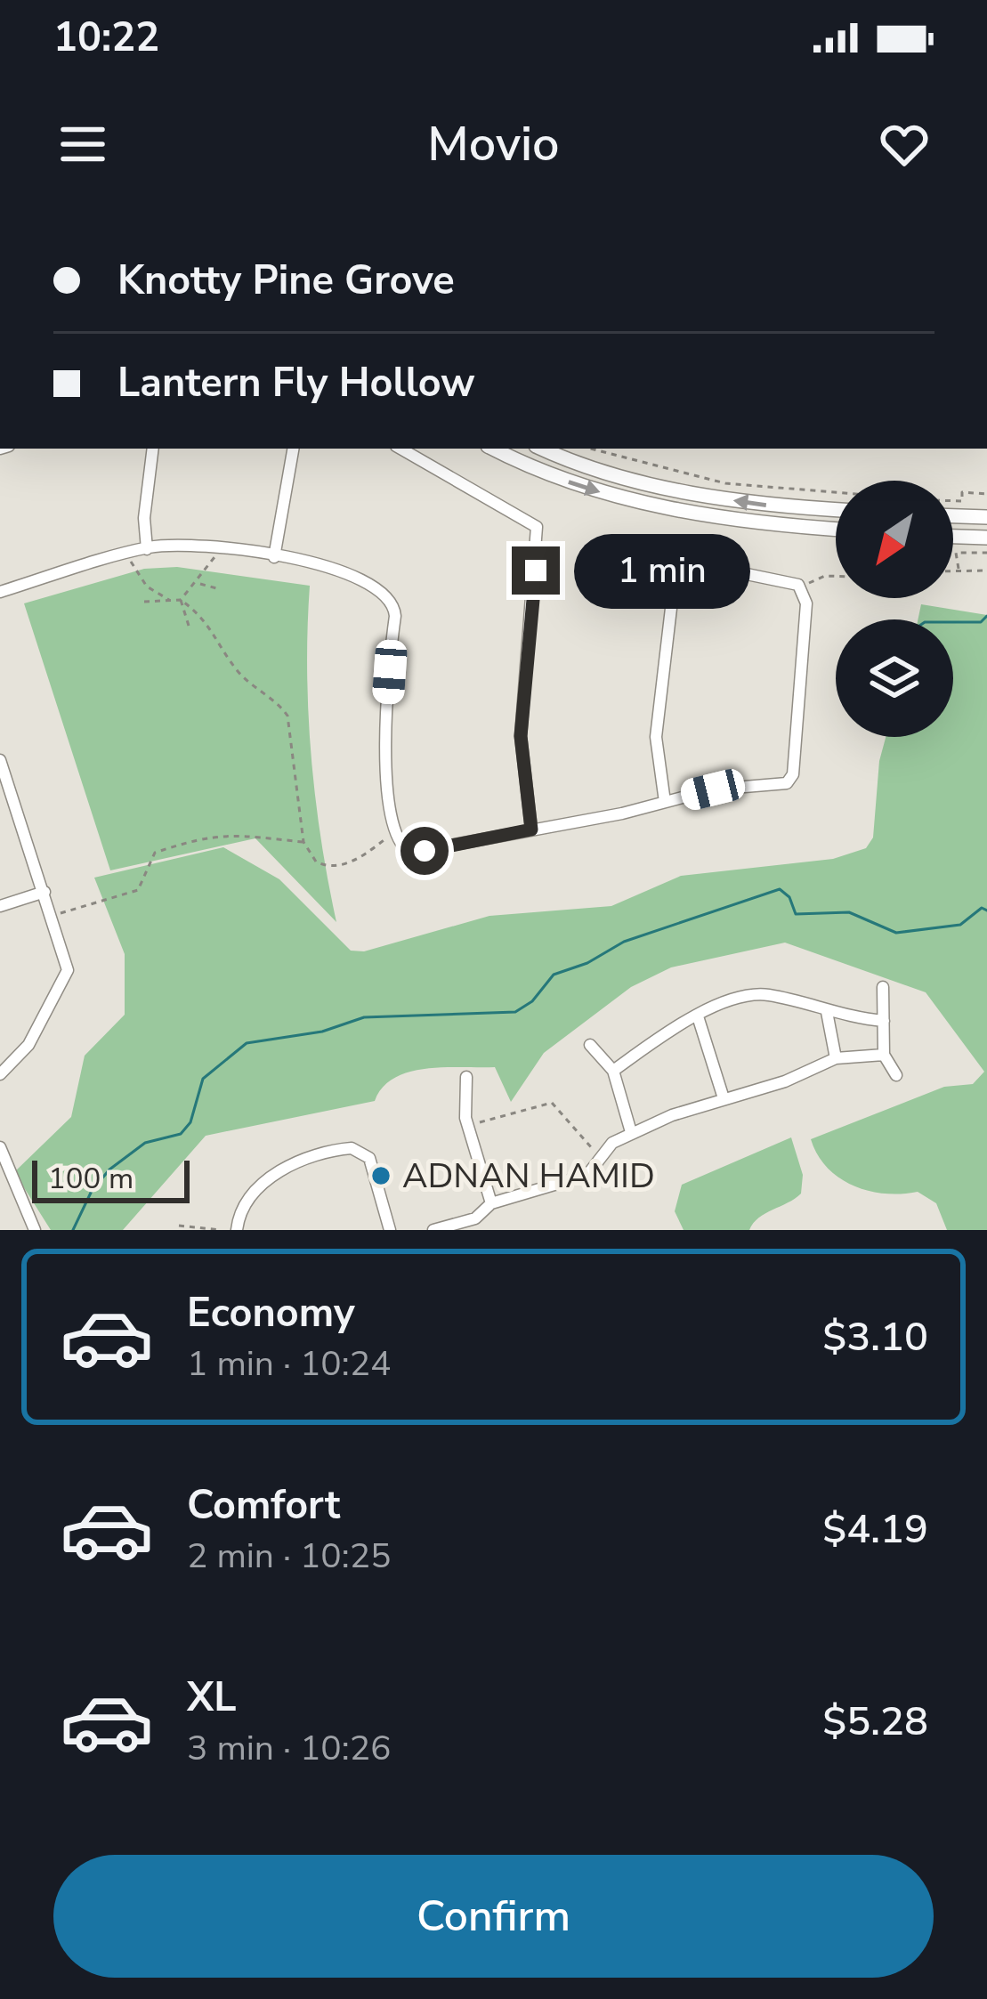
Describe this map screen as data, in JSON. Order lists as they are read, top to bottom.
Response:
{
  "places": ["ADNAN HAMID"],
  "scale_bar": "100 m",
  "north": "bottom left",
  "page": {
    "status": "10:22",
    "header": "Movio",
    "banner": ["Knotty Pine Grove", "Lantern Fly Hollow"],
    "bubble": "1 min",
    "scale": "100 m",
    "list": [
      {
        "name": "Economy",
        "note": "1 min · 10:24",
        "value": "$3.10"
      },
      {
        "name": "Comfort",
        "note": "2 min · 10:25",
        "value": "$4.19"
      },
      {
        "name": "XL",
        "note": "3 min · 10:26",
        "value": "$5.28"
      }
    ],
    "buttons": "Confirm"
  }
}
